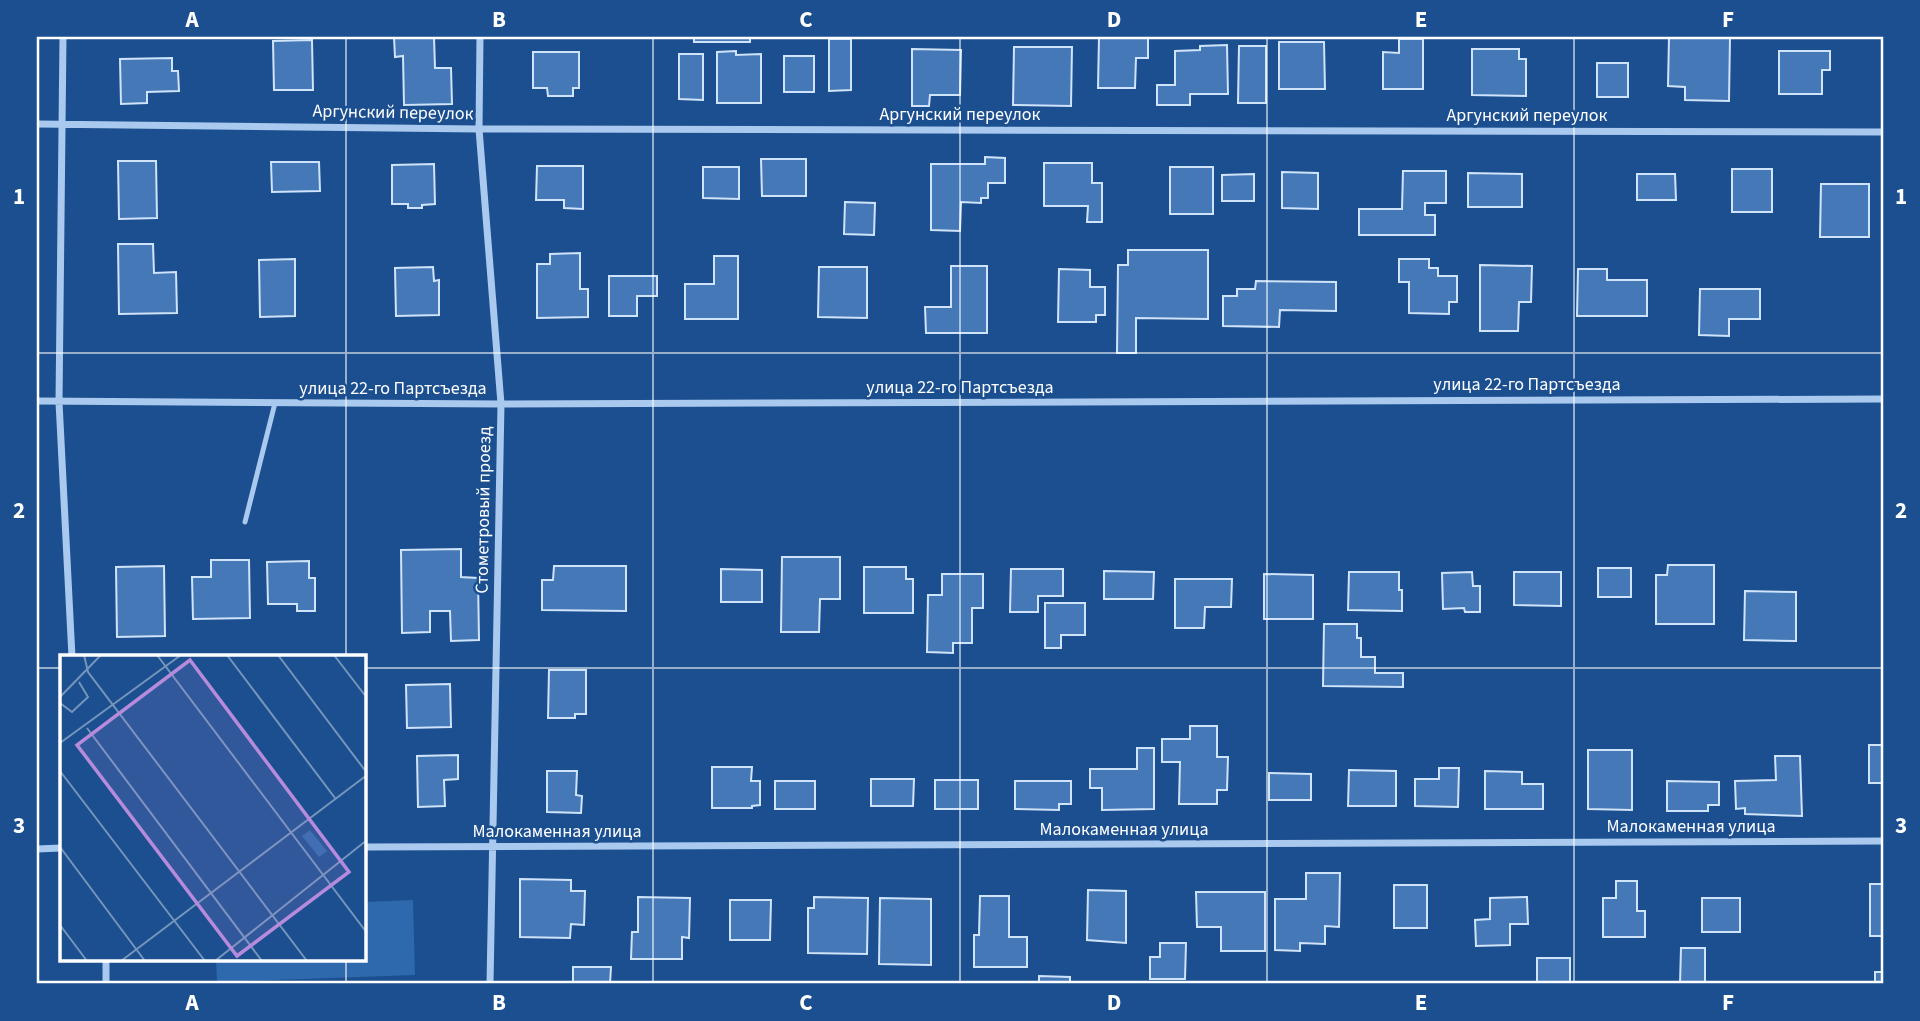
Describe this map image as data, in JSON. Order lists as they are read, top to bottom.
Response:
{
  "streets": {
    "street": [
      "Аргунский переулок",
      "улица 22-го Партсъезда",
      "Стометровый проезд",
      "Малокаменная улица"
    ]
  },
  "crossings": [
    ["Аргунский переулок", "Стометровый проезд"],
    ["улица 22-го Партсъезда", "Стометровый проезд"],
    ["Стометровый проезд", "Малокаменная улица"]
  ],
  "grid": {
    "columns": [
      "A",
      "B",
      "C",
      "D",
      "E",
      "F"
    ],
    "rows": ["1", "2", "3"]
  }
}
